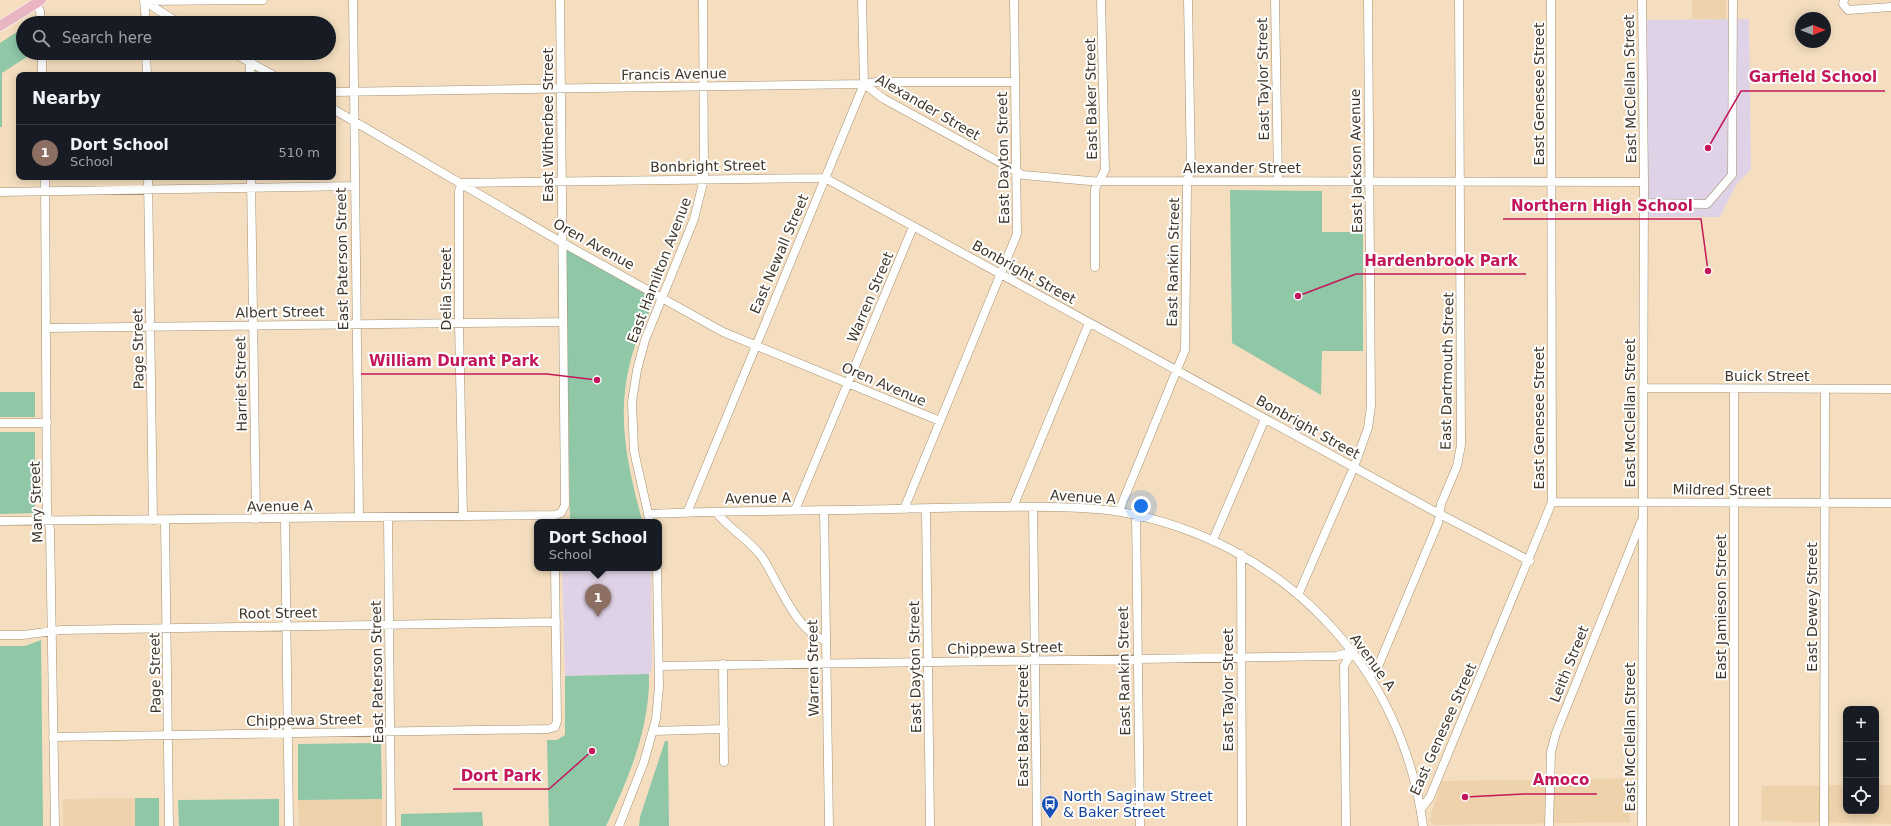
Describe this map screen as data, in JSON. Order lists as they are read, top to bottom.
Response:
{
  "streets": {
    "street": [
      "Francis Avenue",
      "East Taylor Street",
      "East McClellan Street",
      "East Genesee Street",
      "East Baker Street",
      "Alexander Street",
      "East Witherbee Street",
      "East Dayton Street",
      "East Jackson Avenue",
      "Bonbright Street",
      "Oren Avenue",
      "East Newall Street",
      "East Paterson Street",
      "East Rankin Street",
      "East Hamilton Avenue",
      "Delia Street",
      "Warren Street",
      "Albert Street",
      "Page Street",
      "East Dartmouth Street",
      "Buick Street",
      "Harriet Street",
      "Mildred Street",
      "Avenue A",
      "Mary Street",
      "East Jamieson Street",
      "East Dewey Street",
      "Root Street",
      "Chippewa Street",
      "Leith Street"
    ]
  },
  "crossings": [
    ["Francis Avenue", "Alexander Street"],
    ["Francis Avenue", "East Witherbee Street"],
    ["Francis Avenue", "East Dayton Street"],
    ["Francis Avenue", "East Newall Street"],
    ["Francis Avenue", "East Paterson Street"],
    ["Francis Avenue", "East Hamilton Avenue"],
    ["East Taylor Street", "Alexander Street"],
    ["East Taylor Street", "Avenue A"],
    ["East Taylor Street", "Chippewa Street"],
    ["East McClellan Street", "Alexander Street"],
    ["East McClellan Street", "Buick Street"],
    ["East McClellan Street", "Mildred Street"],
    ["East McClellan Street", "Leith Street"],
    ["East Genesee Street", "Alexander Street"],
    ["East Genesee Street", "Bonbright Street"],
    ["East Genesee Street", "Mildred Street"],
    ["East Genesee Street", "Avenue A"],
    ["East Baker Street", "Alexander Street"],
    ["East Baker Street", "Avenue A"],
    ["East Baker Street", "Chippewa Street"],
    ["Alexander Street", "East Dayton Street"],
    ["Alexander Street", "East Jackson Avenue"],
    ["Alexander Street", "East Newall Street"],
    ["Alexander Street", "East Rankin Street"],
    ["Alexander Street", "East Dartmouth Street"],
    ["East Witherbee Street", "Bonbright Street"],
    ["East Witherbee Street", "Oren Avenue"],
    ["East Witherbee Street", "Albert Street"],
    ["East Witherbee Street", "Avenue A"],
    ["East Dayton Street", "Bonbright Street"],
    ["East Dayton Street", "Oren Avenue"],
    ["East Dayton Street", "Avenue A"],
    ["East Dayton Street", "Chippewa Street"],
    ["East Jackson Avenue", "Bonbright Street"],
    ["East Jackson Avenue", "Avenue A"],
    ["Bonbright Street", "Oren Avenue"],
    ["Bonbright Street", "East Newall Street"],
    ["Bonbright Street", "East Rankin Street"],
    ["Bonbright Street", "East Hamilton Avenue"],
    ["Bonbright Street", "Delia Street"],
    ["Bonbright Street", "Warren Street"],
    ["Bonbright Street", "East Dartmouth Street"],
    ["Oren Avenue", "East Newall Street"],
    ["Oren Avenue", "East Paterson Street"],
    ["Oren Avenue", "East Hamilton Avenue"],
    ["Oren Avenue", "Delia Street"],
    ["Oren Avenue", "Warren Street"],
    ["East Newall Street", "Avenue A"],
    ["East Paterson Street", "Albert Street"],
    ["East Paterson Street", "Avenue A"],
    ["East Paterson Street", "Root Street"],
    ["East Paterson Street", "Chippewa Street"],
    ["East Rankin Street", "Avenue A"],
    ["East Rankin Street", "Chippewa Street"],
    ["East Hamilton Avenue", "Avenue A"],
    ["Delia Street", "Albert Street"],
    ["Delia Street", "Avenue A"],
    ["Warren Street", "Avenue A"],
    ["Warren Street", "Chippewa Street"],
    ["Albert Street", "Page Street"],
    ["Albert Street", "Harriet Street"],
    ["Albert Street", "Mary Street"],
    ["Page Street", "Avenue A"],
    ["Page Street", "Root Street"],
    ["Page Street", "Chippewa Street"],
    ["East Dartmouth Street", "Avenue A"],
    ["Buick Street", "East Jamieson Street"],
    ["Buick Street", "East Dewey Street"],
    ["Harriet Street", "Avenue A"],
    ["Mildred Street", "East Jamieson Street"],
    ["Mildred Street", "East Dewey Street"],
    ["Avenue A", "Mary Street"],
    ["Avenue A", "Chippewa Street"],
    ["Mary Street", "Root Street"],
    ["Mary Street", "Chippewa Street"],
    ["Root Street", "Chippewa Street"]
  ],
  "places": {
    "other": [
      "Garfield School",
      "Northern High School",
      "Hardenbrook Park",
      "William Durant Park",
      "Dort Park",
      "Amoco"
    ],
    "bus stop": ["North Saginaw Street & Baker Street"]
  },
  "north": "right",
  "page": {
    "search": "Search here",
    "heading": "Nearby",
    "list": [
      {
        "mark": "1",
        "name": "Dort School",
        "note": "School",
        "value": "510 m"
      }
    ],
    "popup": ["Dort School", "School"],
    "pins": "1",
    "map_buttons": ["+", "−"]
  }
}
